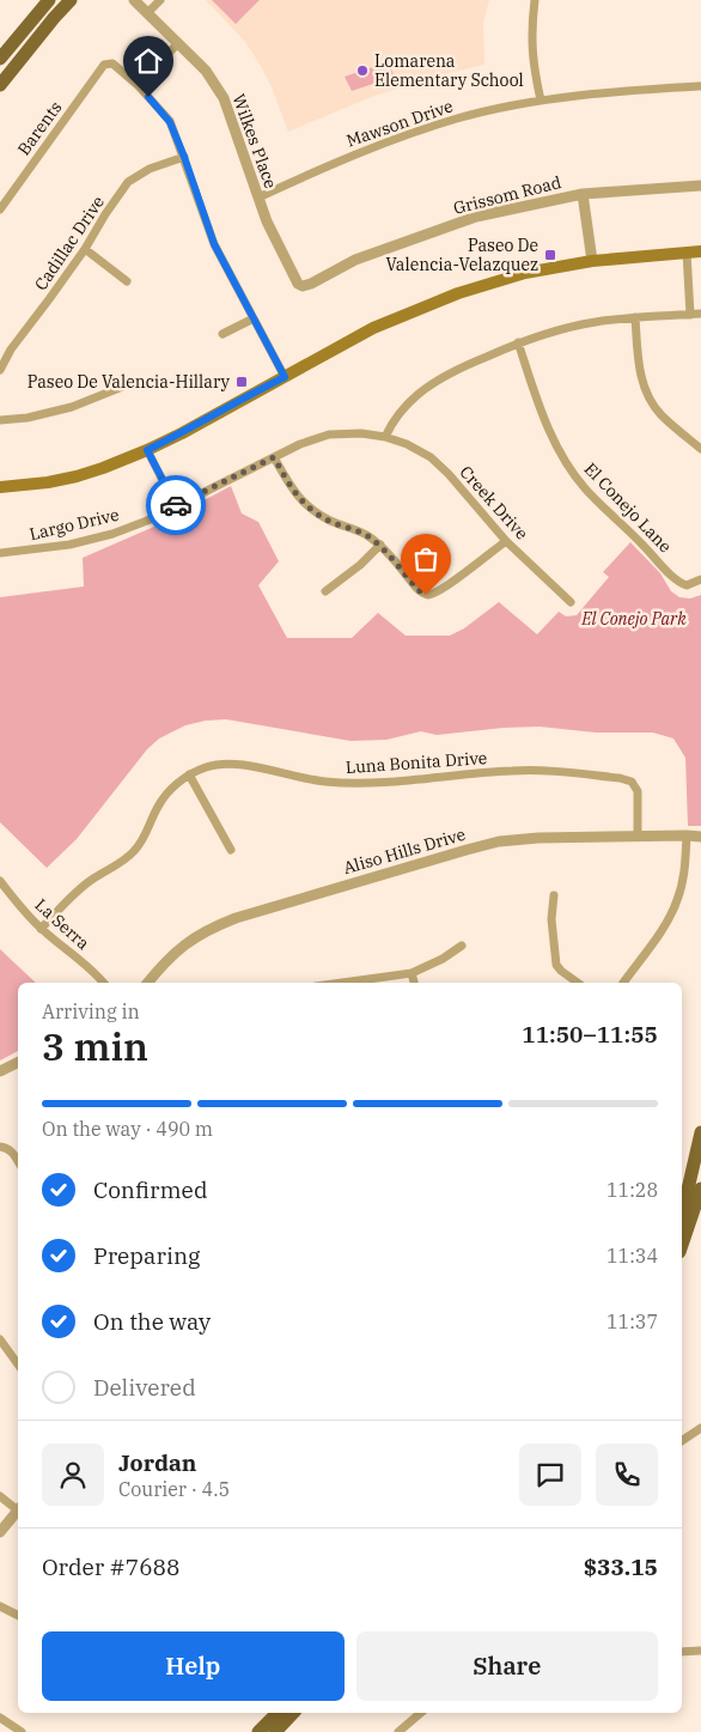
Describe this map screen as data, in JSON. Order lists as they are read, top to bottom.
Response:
{
  "streets": {
    "street": [
      "Mawson Drive",
      "Barents",
      "Wilkes Place",
      "Grissom Road",
      "Cadillac Drive",
      "Creek Drive",
      "El Conejo Lane",
      "Largo Drive",
      "Luna Bonita Drive",
      "Aliso Hills Drive",
      "La Serra"
    ]
  },
  "crossings": [
    ["Mawson Drive", "Wilkes Place"],
    ["Wilkes Place", "Grissom Road"],
    ["Creek Drive", "Largo Drive"],
    ["Luna Bonita Drive", "Aliso Hills Drive"],
    ["Luna Bonita Drive", "La Serra"]
  ],
  "parks": ["El Conejo Park"],
  "places": {
    "other": ["Lomarena Elementary School"],
    "transit": ["Paseo De Valencia-Velazquez", "Paseo De Valencia-Hillary"]
  },
  "page": {
    "heading": ["3 min", "Arriving in", "11:50–11:55"],
    "panel": [
      "Jordan",
      "Courier · 4.5",
      "Order #7688",
      "$33.15"
    ],
    "bar": "On the way · 490 m",
    "list": [
      ["Confirmed", "11:28"],
      ["Preparing", "11:34"],
      ["On the way", "11:37"],
      "Delivered"
    ],
    "buttons": ["Help", "Share"]
  }
}
